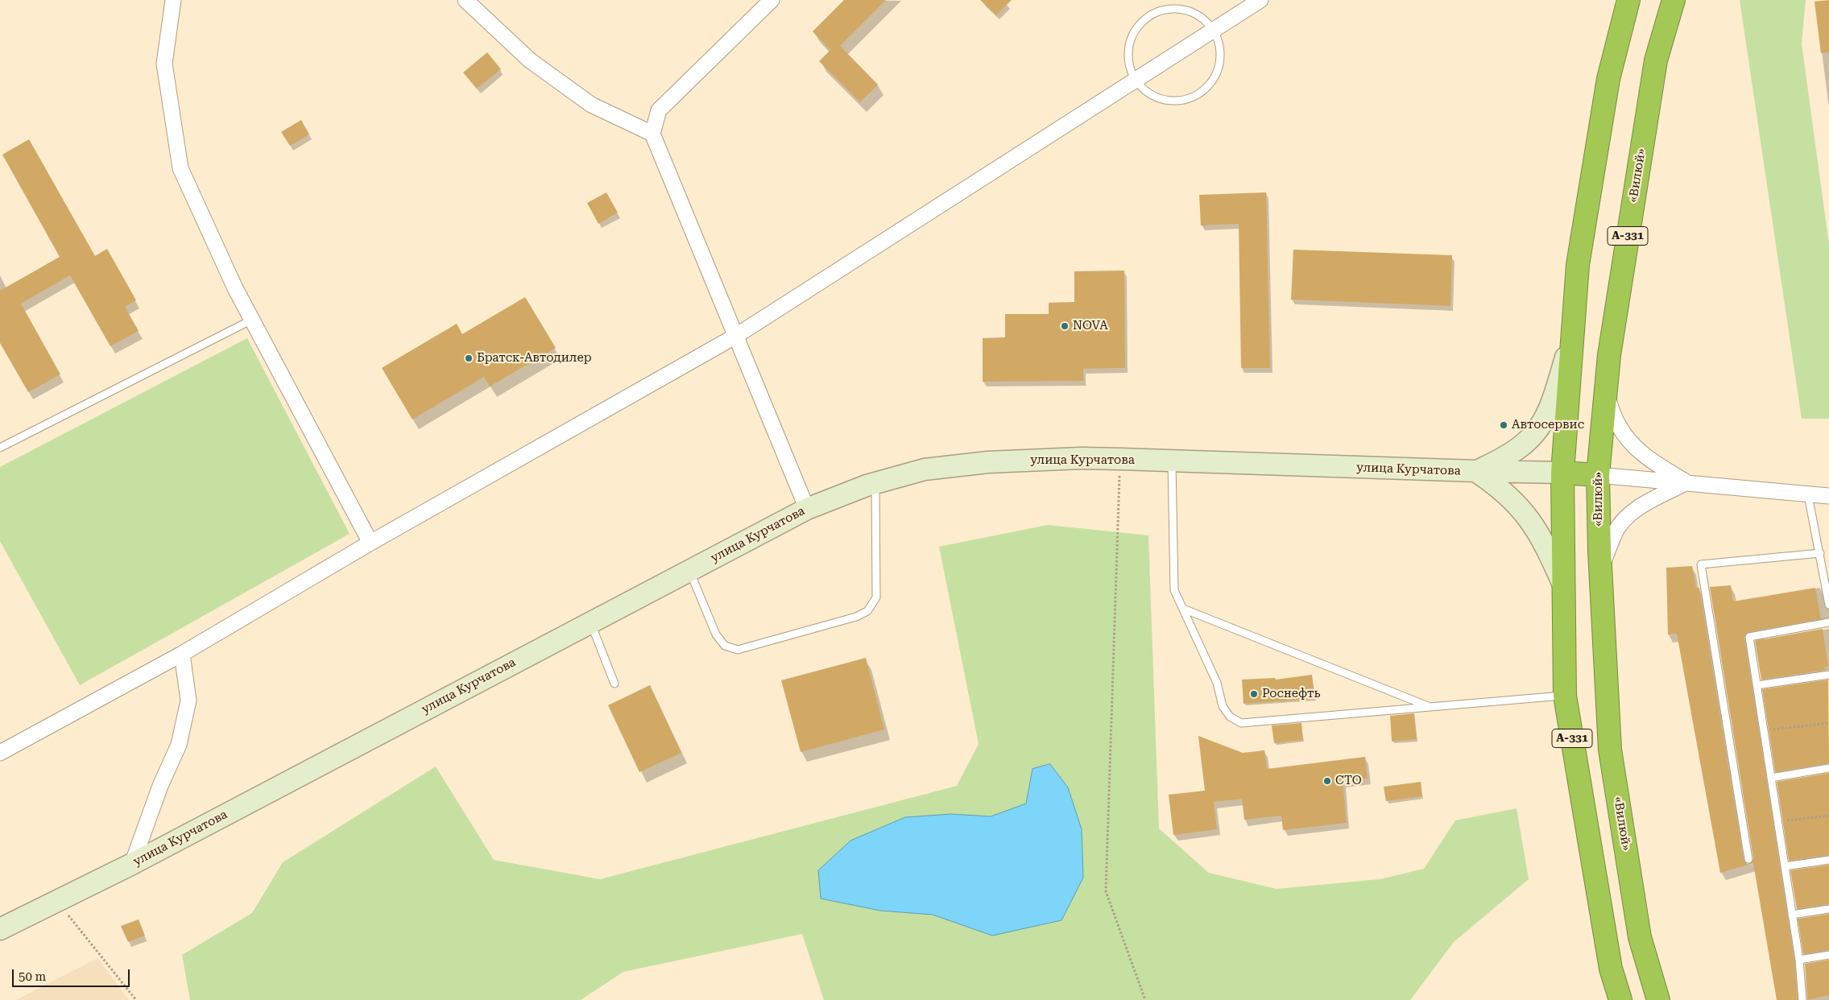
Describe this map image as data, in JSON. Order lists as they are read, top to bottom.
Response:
{
  "streets": {
    "highway": ["«Вилюй»", "А-331", "улица Курчатова"]
  },
  "crossings": [
    ["«Вилюй»", "улица Курчатова"],
    ["А-331", "улица Курчатова"]
  ],
  "places": [
    "NOVA",
    "Братск-Автодилер",
    "Автосервис",
    "Роснефть",
    "СТО"
  ],
  "scale_bar": "50 m"
}
